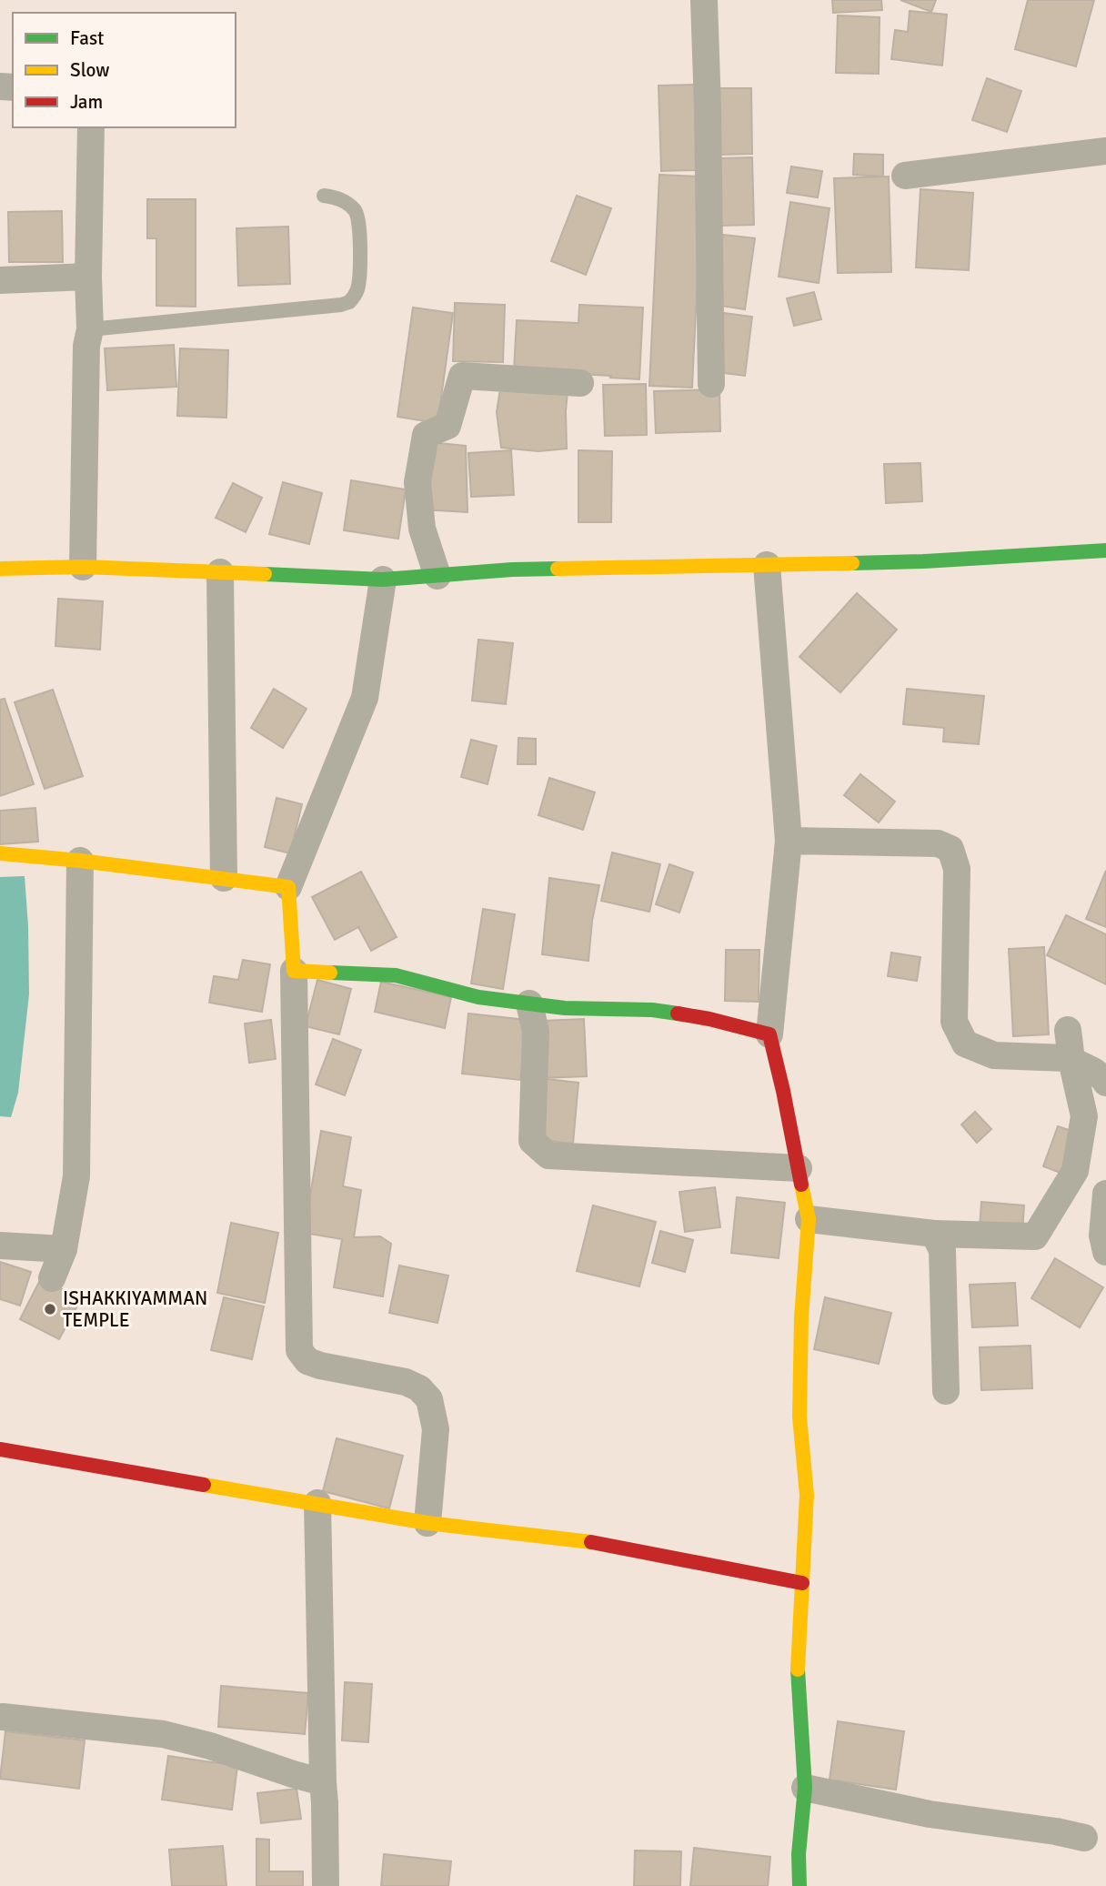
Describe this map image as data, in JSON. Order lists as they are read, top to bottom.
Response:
{
  "places": ["ISHAKKIYAMMAN TEMPLE"],
  "legend": ["Fast", "Slow", "Jam"]
}
